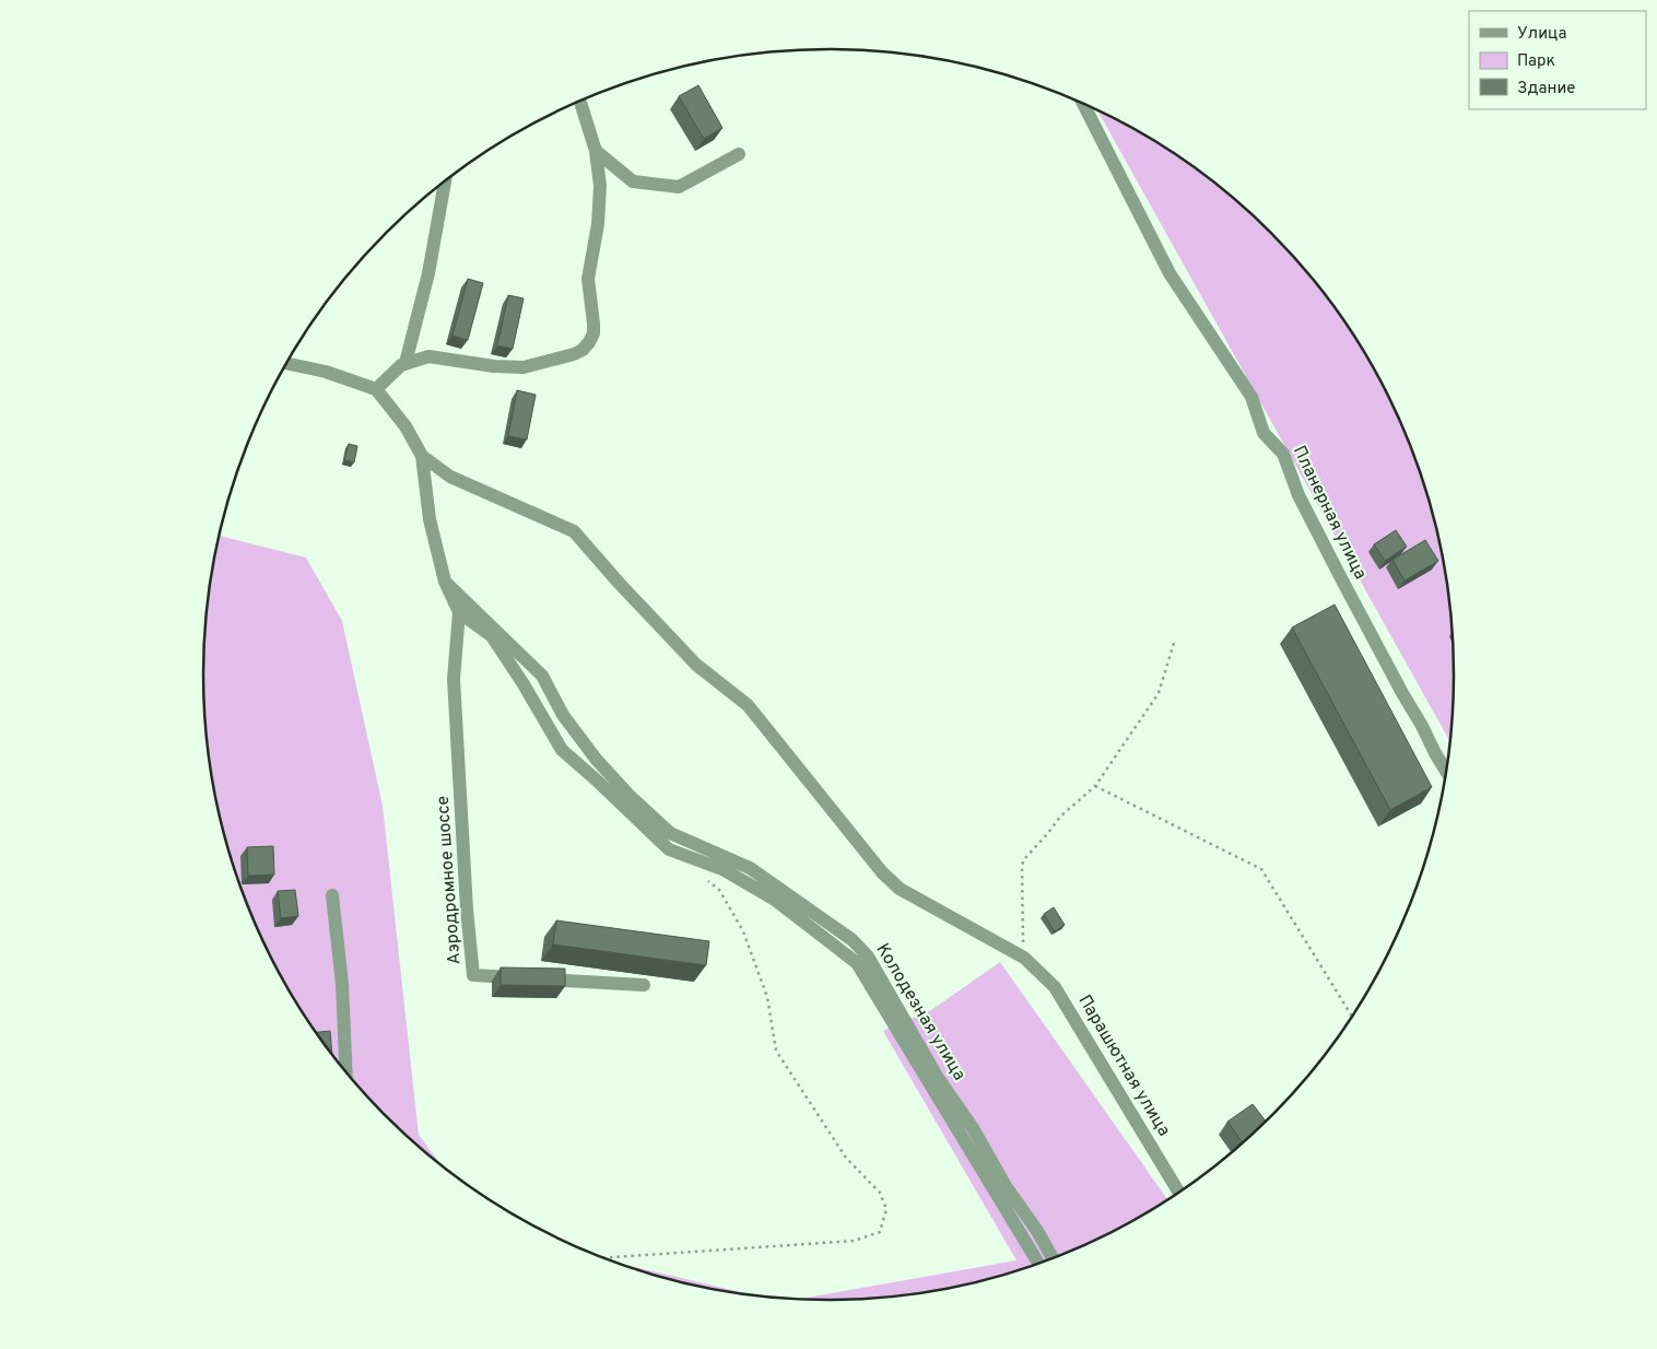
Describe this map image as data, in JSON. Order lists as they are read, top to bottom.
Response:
{
  "streets": {
    "street": [
      "Планерная улица",
      "Аэродромное шоссе",
      "Колодезная улица",
      "Парашютная улица"
    ]
  },
  "crossings": [
    ["Аэродромное шоссе", "Колодезная улица"],
    ["Аэродромное шоссе", "Парашютная улица"]
  ],
  "legend": ["Улица", "Парк", "Здание"]
}
